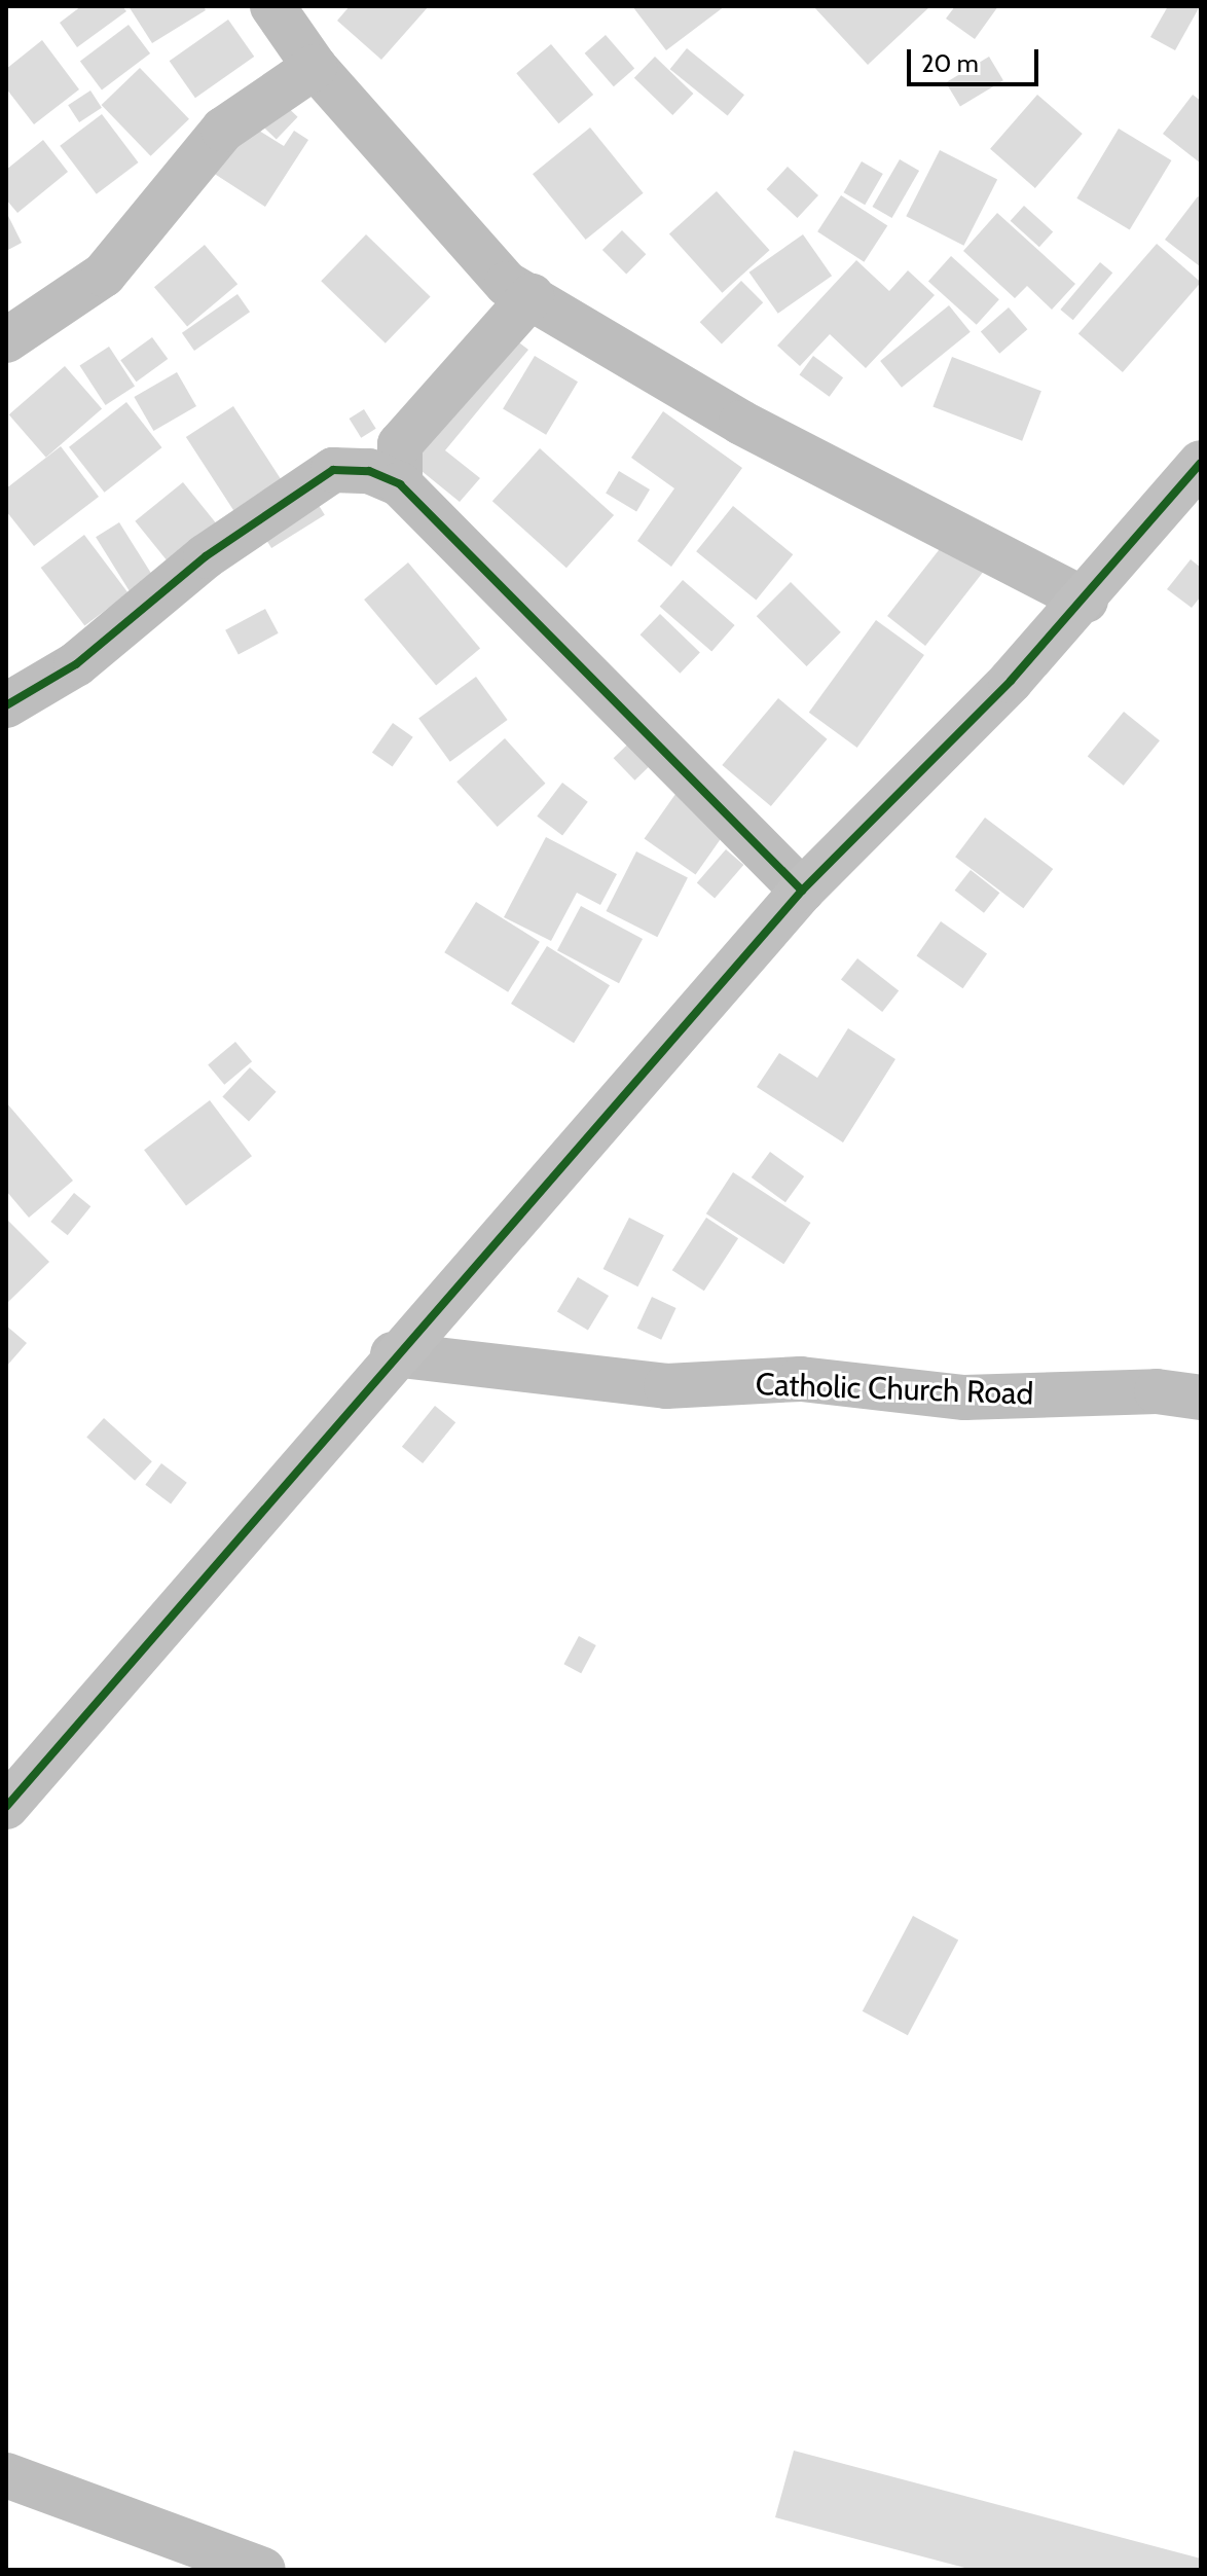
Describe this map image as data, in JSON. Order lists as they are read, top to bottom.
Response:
{
  "streets": {
    "street": ["Catholic Church Road"]
  },
  "scale_bar": "20 m"
}
